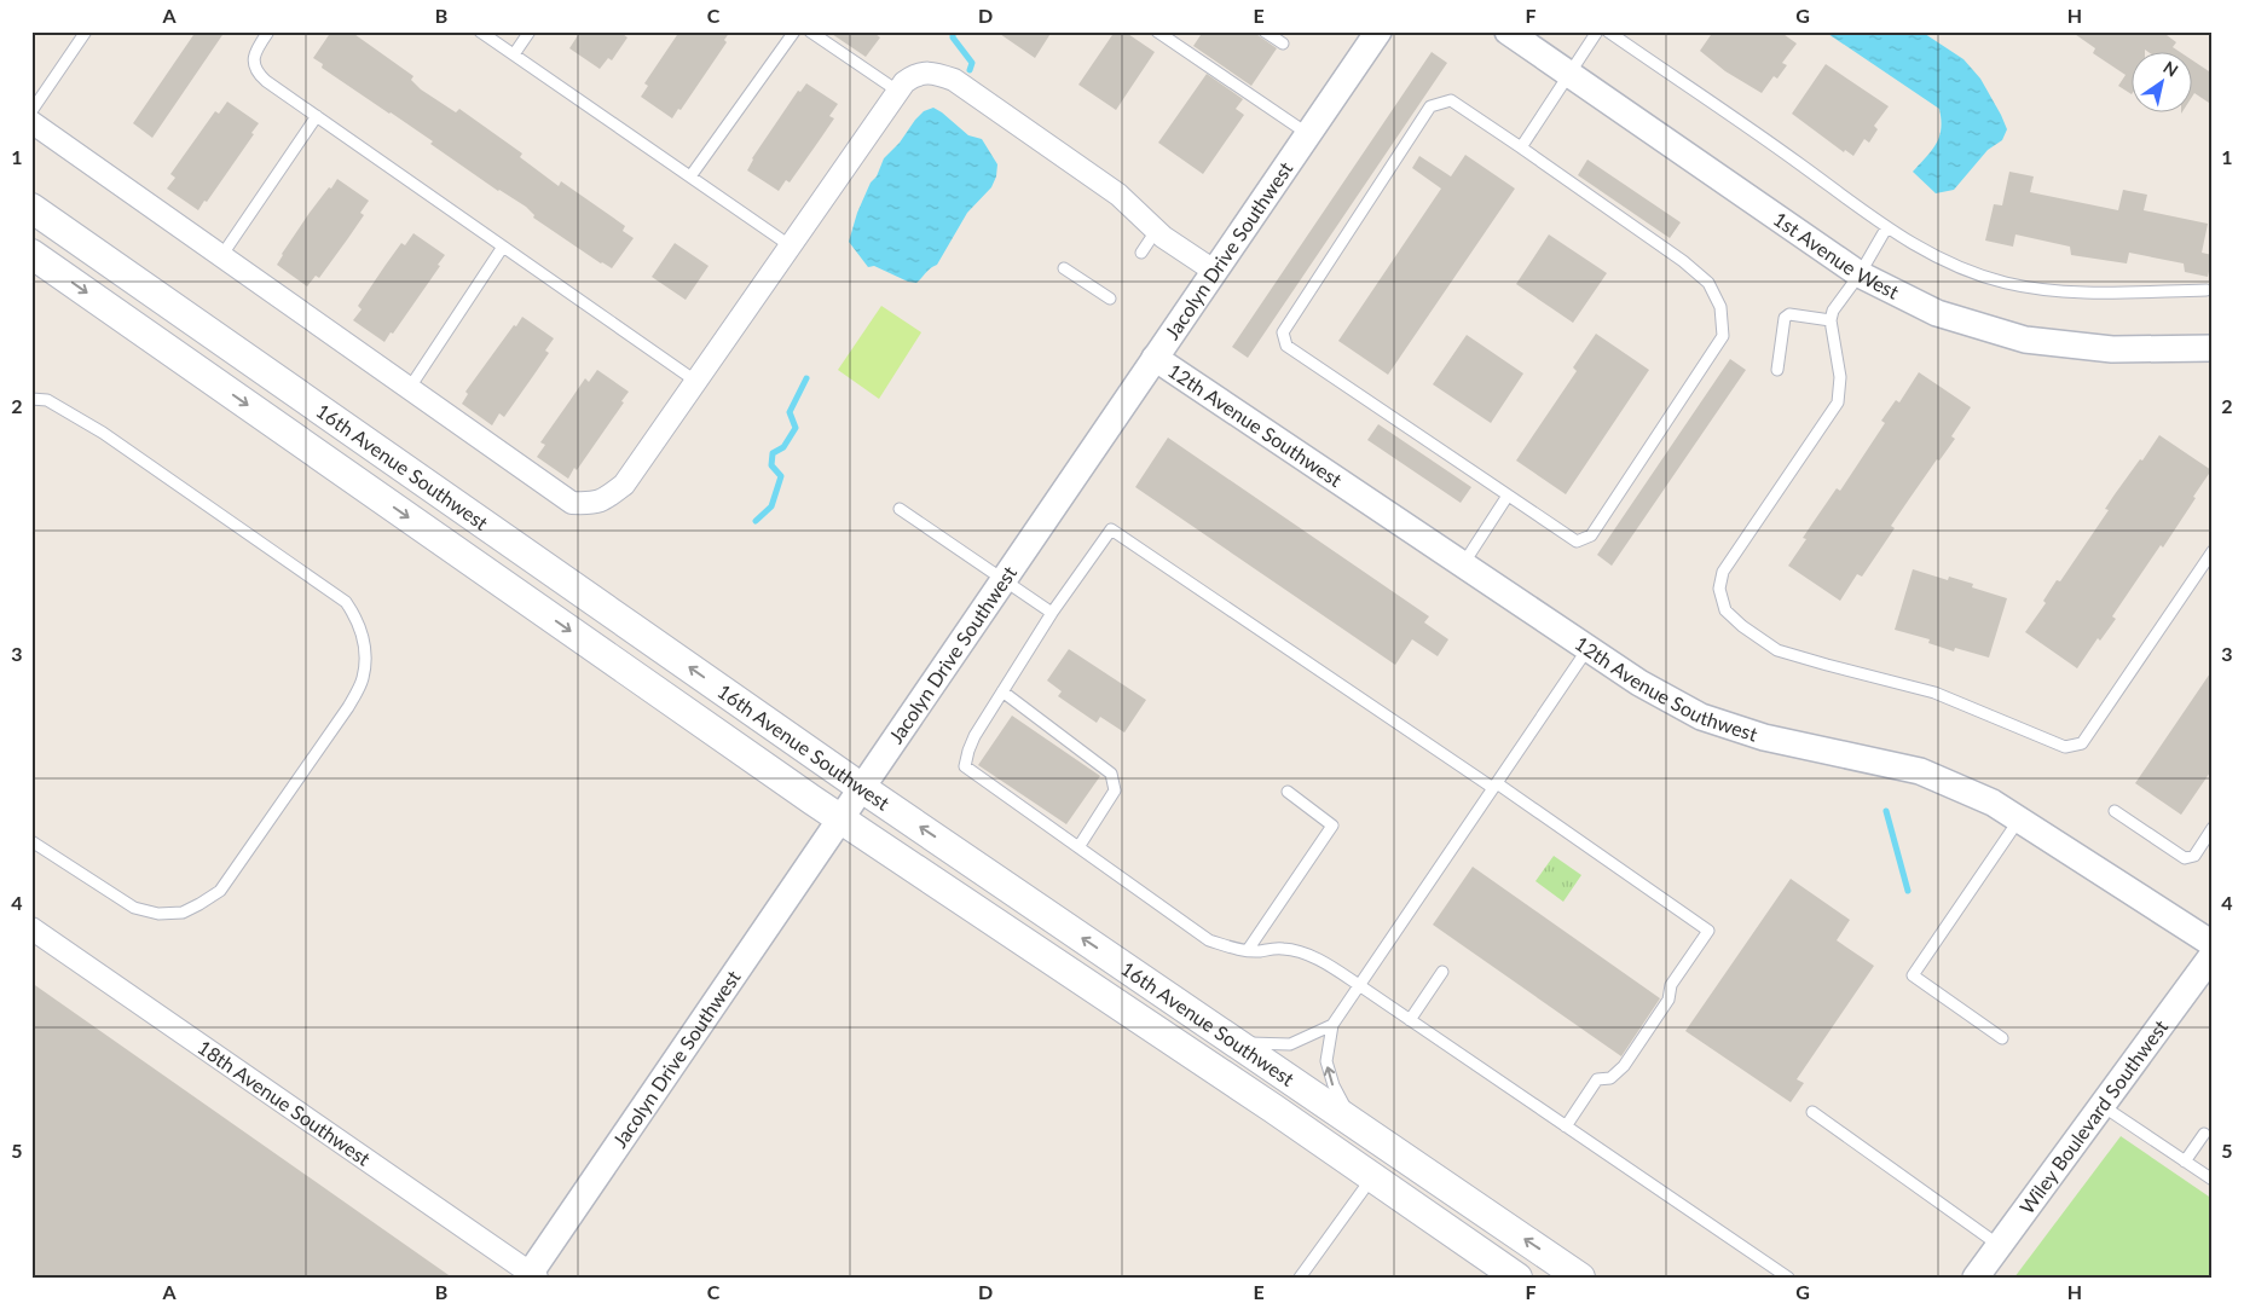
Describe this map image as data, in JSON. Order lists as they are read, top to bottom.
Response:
{
  "streets": {
    "main road": ["16th Avenue Southwest"],
    "street": [
      "Jacolyn Drive Southwest",
      "1st Avenue West",
      "12th Avenue Southwest",
      "18th Avenue Southwest",
      "Wiley Boulevard Southwest"
    ]
  },
  "crossings": [
    ["Jacolyn Drive Southwest", "12th Avenue Southwest"],
    ["Jacolyn Drive Southwest", "16th Avenue Southwest"],
    ["Jacolyn Drive Southwest", "18th Avenue Southwest"]
  ],
  "north": "top right",
  "grid": {
    "columns": [
      "A",
      "B",
      "C",
      "D",
      "E",
      "F",
      "G",
      "H"
    ],
    "rows": [
      "1",
      "2",
      "3",
      "4",
      "5"
    ]
  }
}
